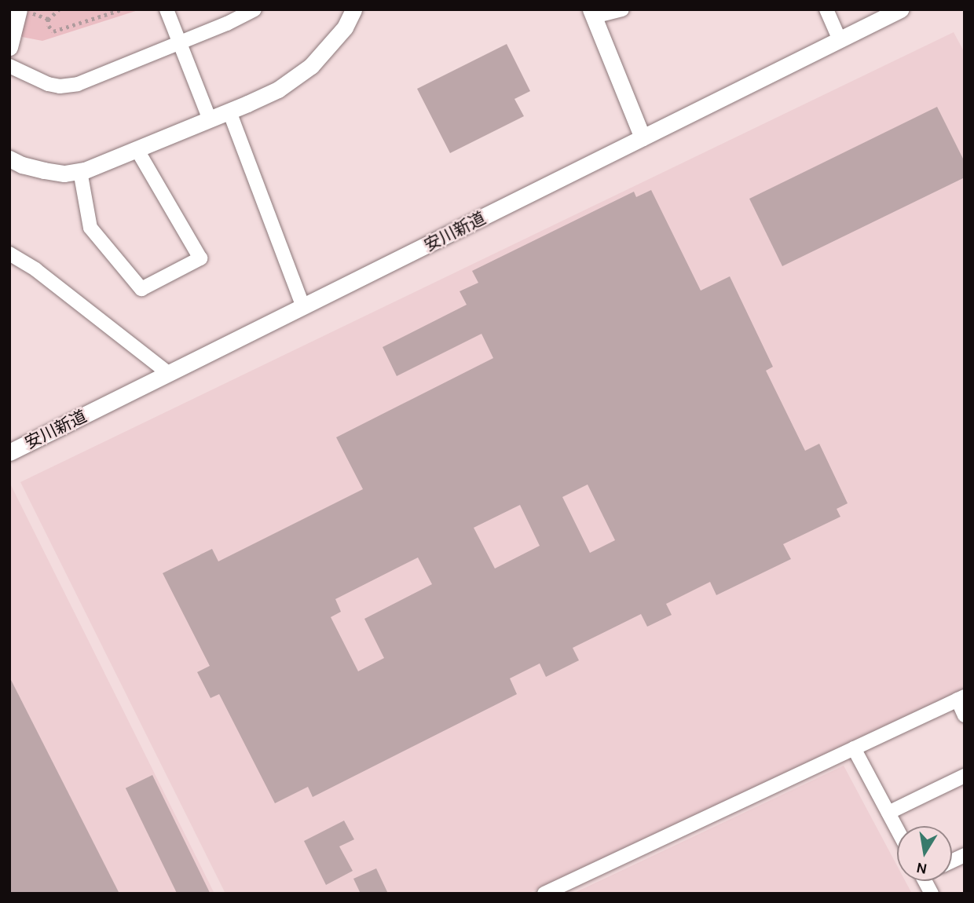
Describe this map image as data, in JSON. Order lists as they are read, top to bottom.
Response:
{
  "streets": {
    "street": ["安川新道"]
  },
  "north": "bottom"
}
